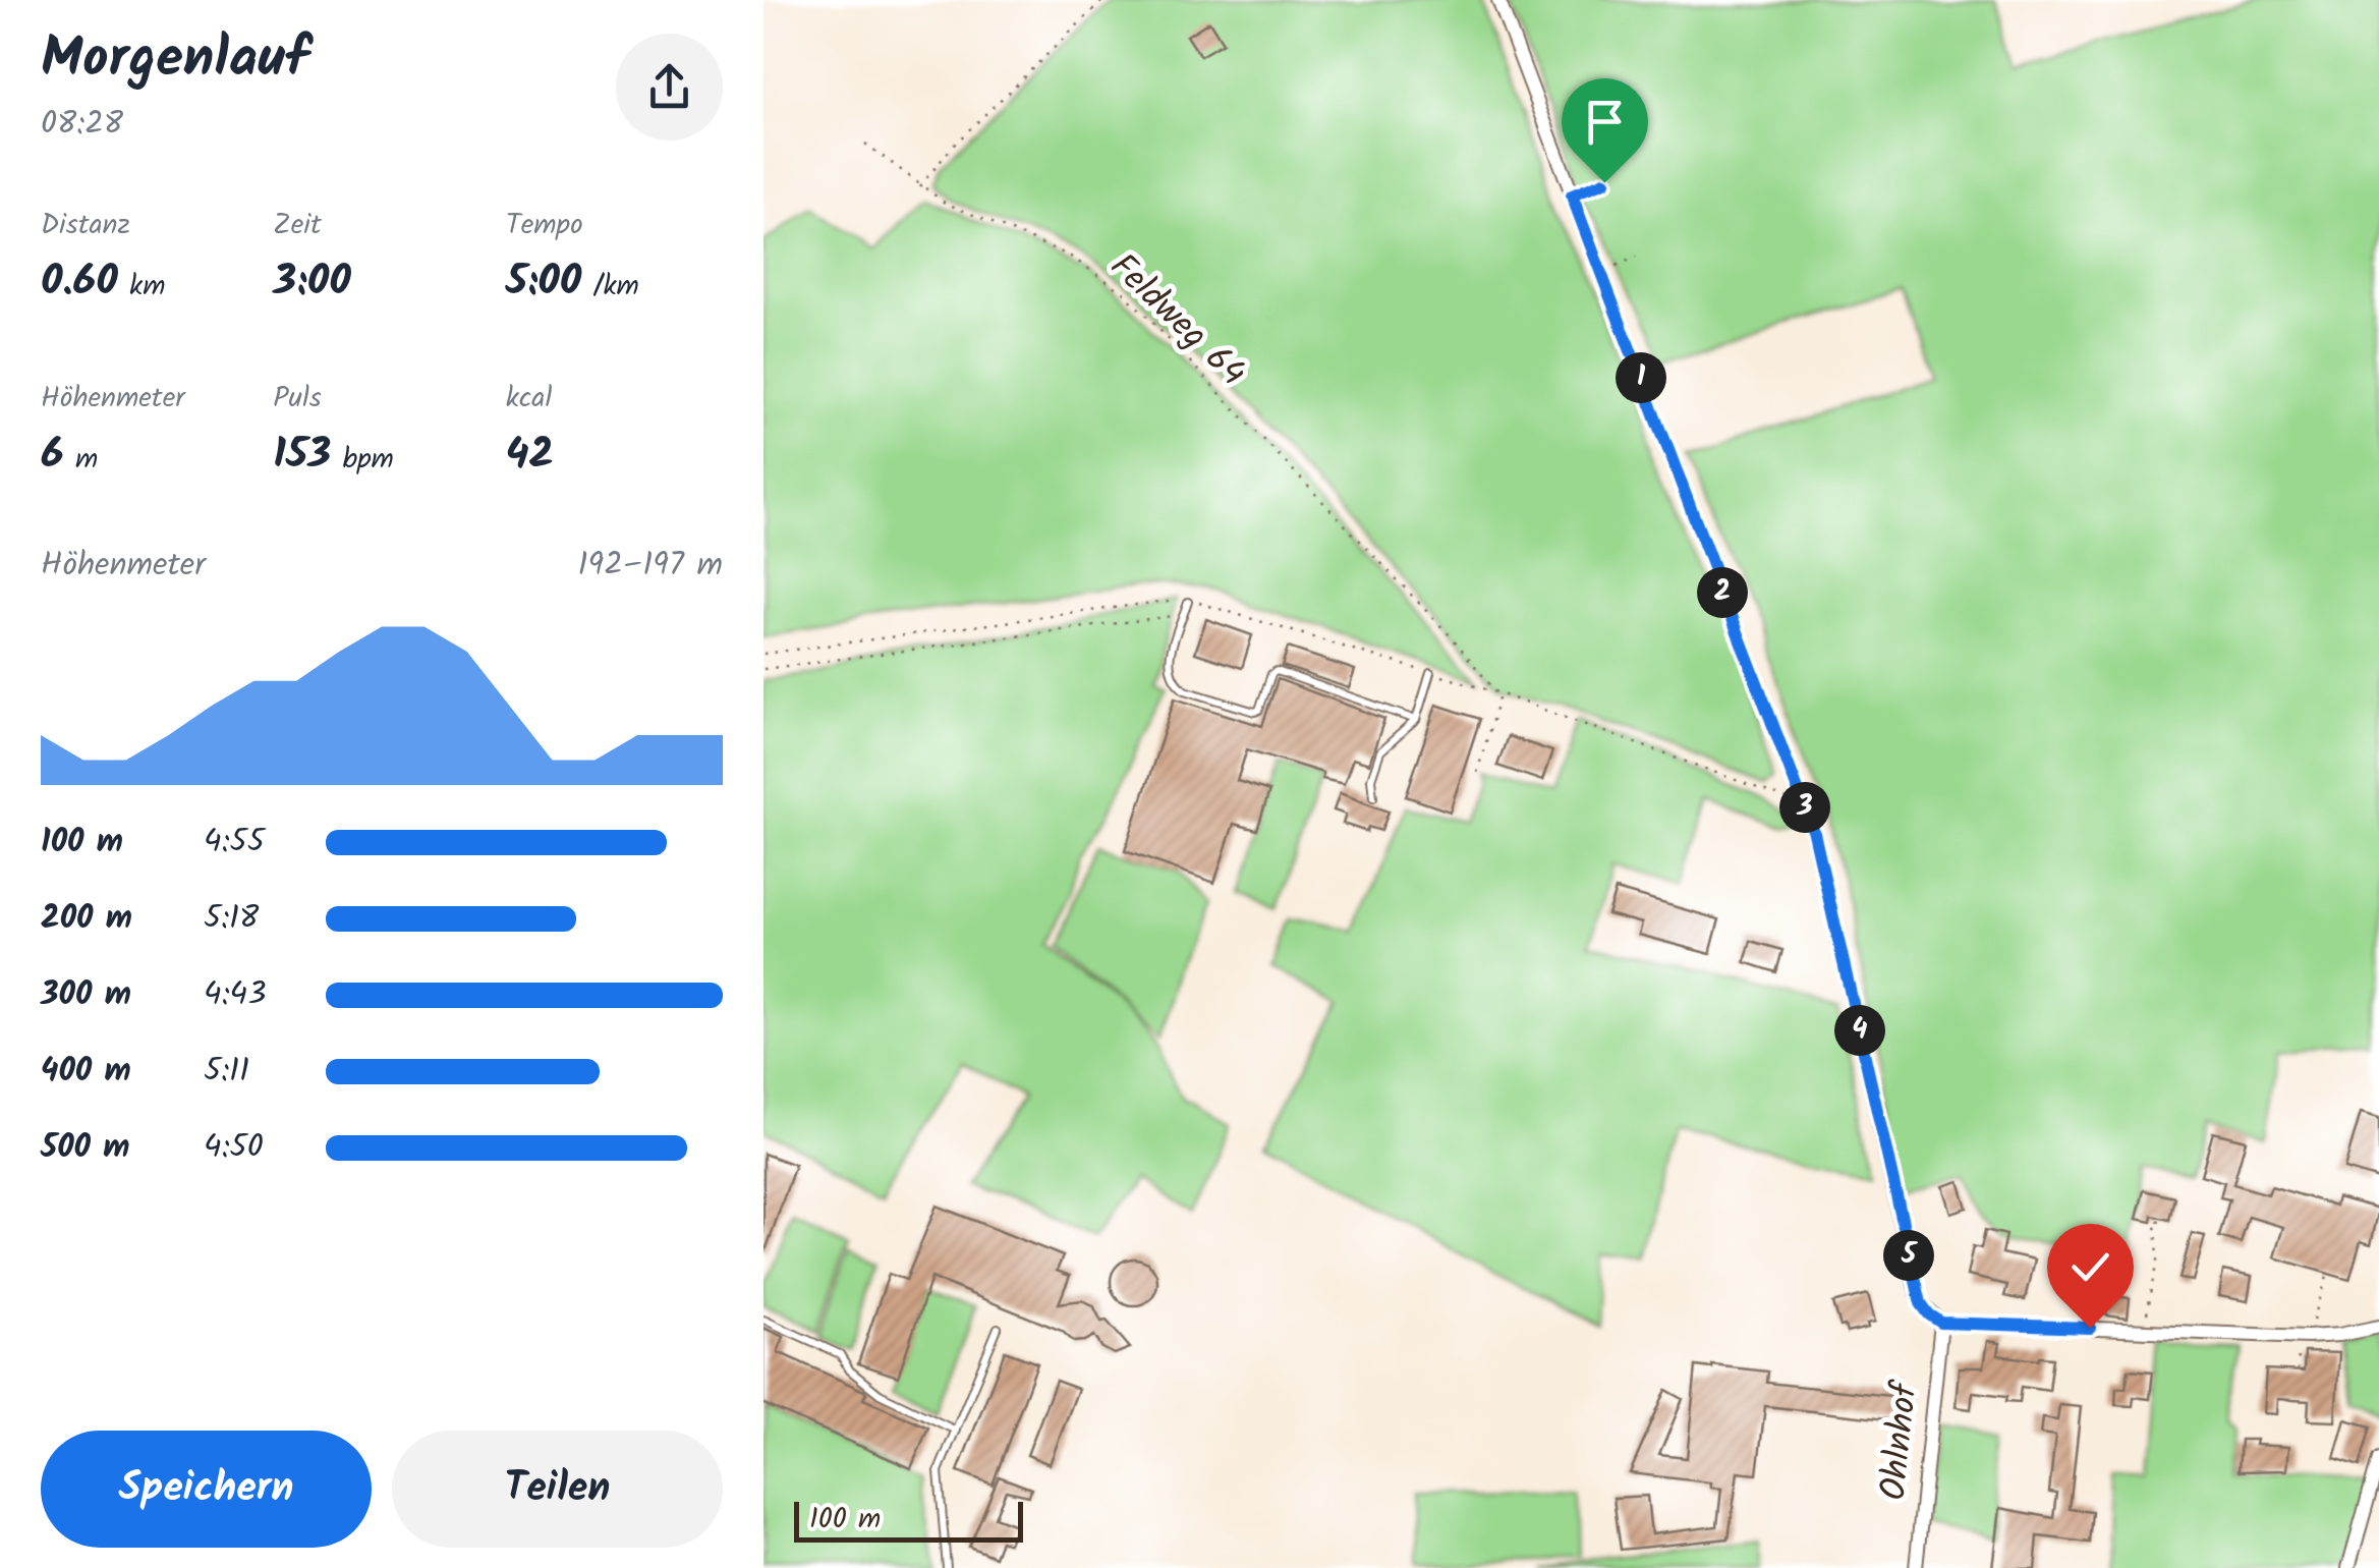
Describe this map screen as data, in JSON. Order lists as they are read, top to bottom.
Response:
{
  "streets": {
    "street": ["Ohlnhof"],
    "path": ["Feldweg 64"]
  },
  "scale_bar": "100 m",
  "page": {
    "heading": ["Morgenlauf", "08:28"],
    "stats": [
      ["Distanz", "0.60 km"],
      ["Zeit", "3:00"],
      ["Tempo", "5:00 /km"],
      ["Höhenmeter", "6 m"],
      ["Puls", "153 bpm"],
      ["kcal", "42"]
    ],
    "pins": [
      "1",
      "2",
      "3",
      "4",
      "5"
    ],
    "chart": ["Höhenmeter", "192–197 m"],
    "list": [
      {
        "name": "100 m",
        "note": "4:55"
      },
      {
        "name": "200 m",
        "note": "5:18"
      },
      {
        "name": "300 m",
        "note": "4:43"
      },
      {
        "name": "400 m",
        "note": "5:11"
      },
      {
        "name": "500 m",
        "note": "4:50"
      }
    ],
    "buttons": ["Speichern", "Teilen"],
    "scale": "100 m"
  }
}
